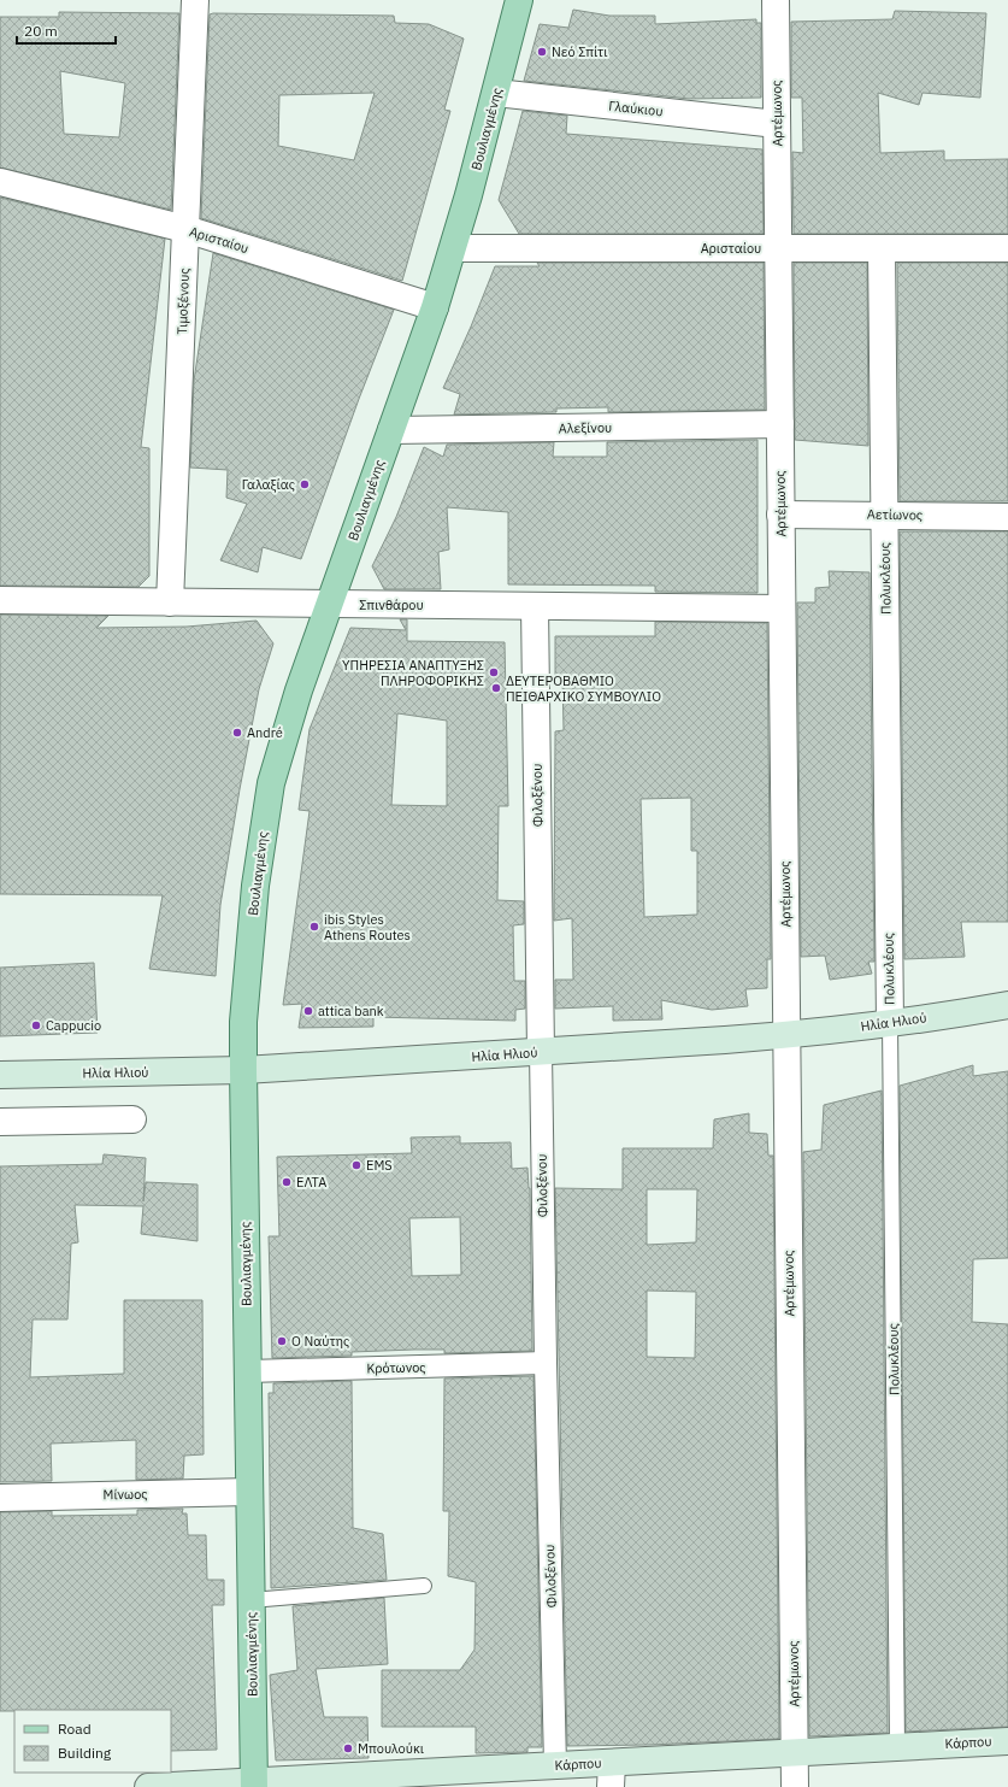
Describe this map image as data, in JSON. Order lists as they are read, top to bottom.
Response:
{
  "streets": {
    "main road": ["Βουλιαγμένης", "Ηλία Ηλιού", "Κάρπου"],
    "street": [
      "Γλαύκιου",
      "Αρτέμωνος",
      "Αρισταίου",
      "Τιμοξένους",
      "Αλεξίνου",
      "Αετίωνος",
      "Πολυκλέους",
      "Σπινθάρου",
      "Φιλοξένου",
      "Κρότωνος",
      "Μίνωος"
    ]
  },
  "crossings": [
    ["Γλαύκιου", "Αρτέμωνος"],
    ["Γλαύκιου", "Βουλιαγμένης"],
    ["Αρτέμωνος", "Αρισταίου"],
    ["Αρτέμωνος", "Αλεξίνου"],
    ["Αρτέμωνος", "Αετίωνος"],
    ["Αρτέμωνος", "Σπινθάρου"],
    ["Αρτέμωνος", "Ηλία Ηλιού"],
    ["Αρτέμωνος", "Κάρπου"],
    ["Βουλιαγμένης", "Αρισταίου"],
    ["Βουλιαγμένης", "Αλεξίνου"],
    ["Βουλιαγμένης", "Σπινθάρου"],
    ["Βουλιαγμένης", "Ηλία Ηλιού"],
    ["Βουλιαγμένης", "Κρότωνος"],
    ["Βουλιαγμένης", "Μίνωος"],
    ["Βουλιαγμένης", "Κάρπου"],
    ["Αρισταίου", "Τιμοξένους"],
    ["Αρισταίου", "Πολυκλέους"],
    ["Τιμοξένους", "Σπινθάρου"],
    ["Αετίωνος", "Πολυκλέους"],
    ["Πολυκλέους", "Ηλία Ηλιού"],
    ["Πολυκλέους", "Κάρπου"],
    ["Σπινθάρου", "Φιλοξένου"],
    ["Φιλοξένου", "Ηλία Ηλιού"],
    ["Φιλοξένου", "Κρότωνος"],
    ["Φιλοξένου", "Κάρπου"]
  ],
  "places": [
    "Νεό Σπίτι",
    "Γαλαξίας",
    "ΥΠΗΡΕΣΙΑ ΑΝΑΠΤΥΞΗΣ ΠΛΗΡΟΦΟΡΙΚΗΣ",
    "ΔΕΥΤΕΡΟΒΑΘΜΙΟ ΠΕΙΘΑΡΧΙΚΟ ΣΥΜΒΟΥΛΙΟ",
    "André",
    "ibis Styles Athens Routes",
    "attica bank",
    "Cappucio",
    "EMS",
    "ΕΛΤΑ",
    "Ο Ναύτης",
    "Μπουλούκι"
  ],
  "legend": ["Road", "Building"],
  "scale_bar": "20 m"
}
